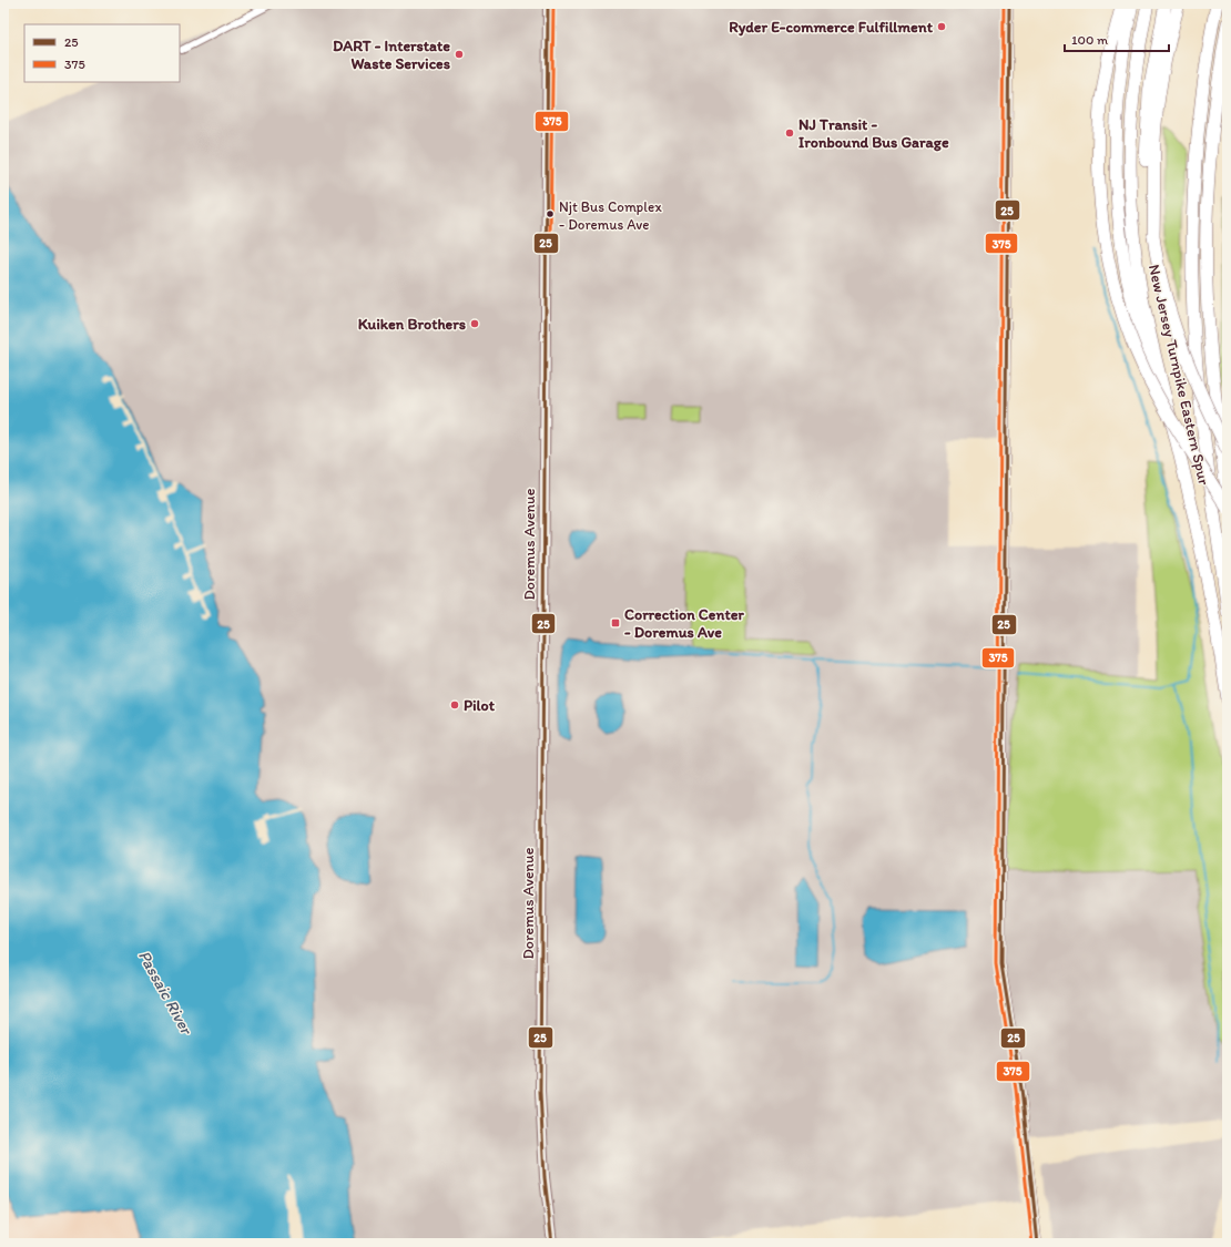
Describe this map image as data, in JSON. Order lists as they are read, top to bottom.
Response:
{
  "streets": {
    "highway": ["New Jersey Turnpike Eastern Spur"],
    "main road": ["Doremus Avenue"]
  },
  "water": ["Passaic River"],
  "places": {
    "other": [
      "Ryder E-commerce Fulfillment",
      "DART - Interstate Waste Services",
      "NJ Transit - Ironbound Bus Garage",
      "Njt Bus Complex - Doremus Ave",
      "Kuiken Brothers",
      "Pilot"
    ],
    "transit": ["Correction Center - Doremus Ave"]
  },
  "lines": ["transit line 25", "transit line 375"],
  "legend": ["25", "375"],
  "scale_bar": "100 m"
}
